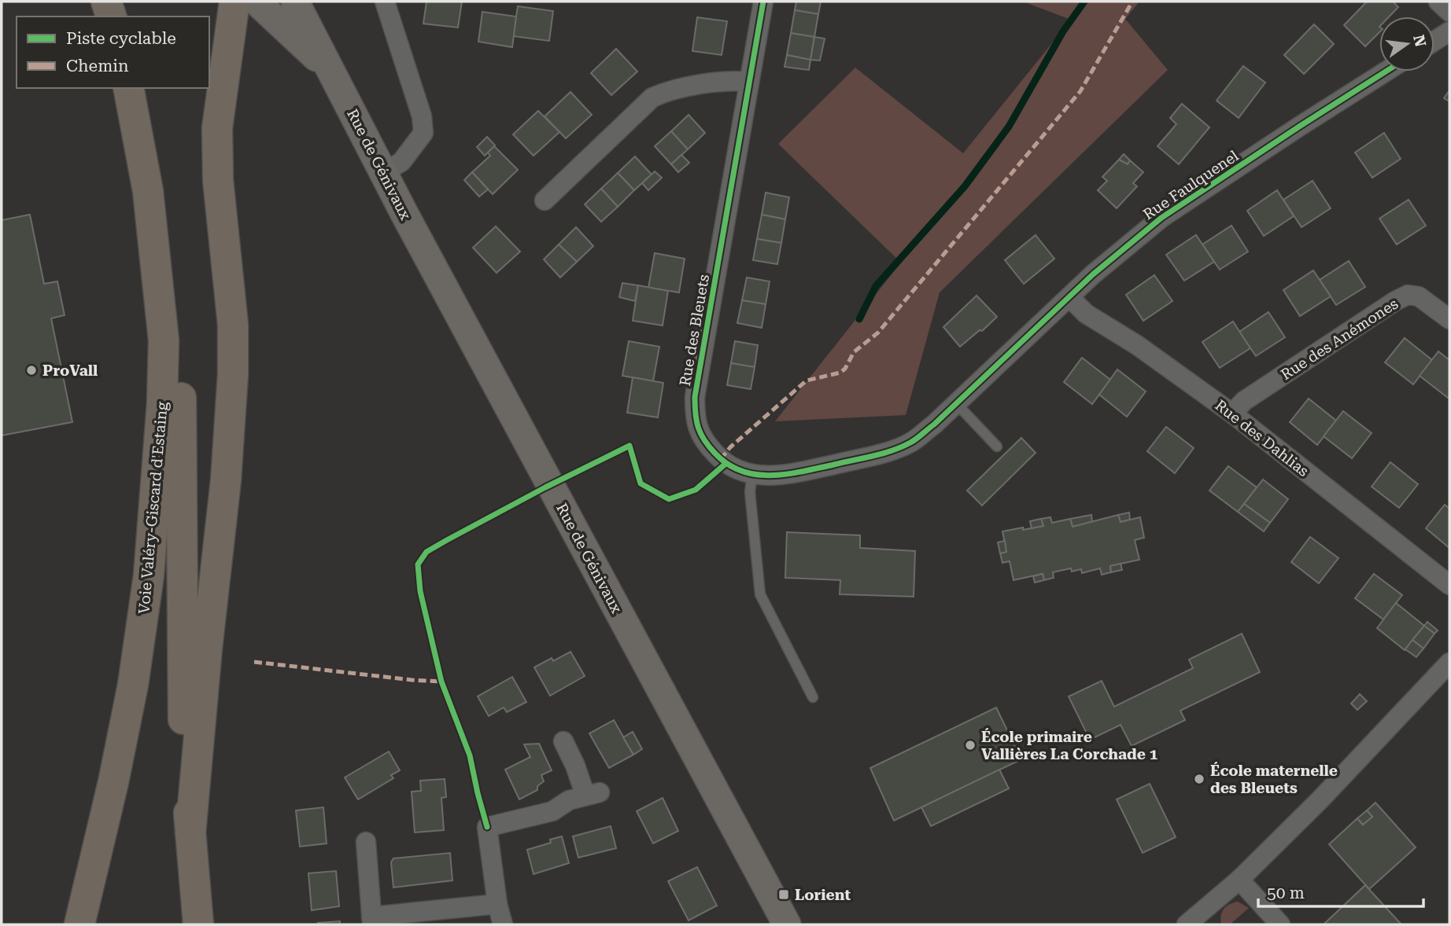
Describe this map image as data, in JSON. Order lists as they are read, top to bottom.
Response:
{
  "streets": {
    "highway": ["Voie Valéry-Giscard d'Estaing"],
    "street": [
      "Rue de Génivaux",
      "Rue Faulquenel",
      "Rue des Bleuets",
      "Rue des Anémones",
      "Rue des Dahlias"
    ]
  },
  "crossings": [
    ["Rue Faulquenel", "Rue des Bleuets"],
    ["Rue Faulquenel", "Rue des Dahlias"],
    ["Rue des Anémones", "Rue des Dahlias"]
  ],
  "places": {
    "other": ["ProVall", "École primaire Vallières La Corchade 1", "École maternelle des Bleuets"],
    "transit": ["Lorient"]
  },
  "legend": ["Piste cyclable", "Chemin"],
  "scale_bar": "50 m",
  "north": "right"
}
